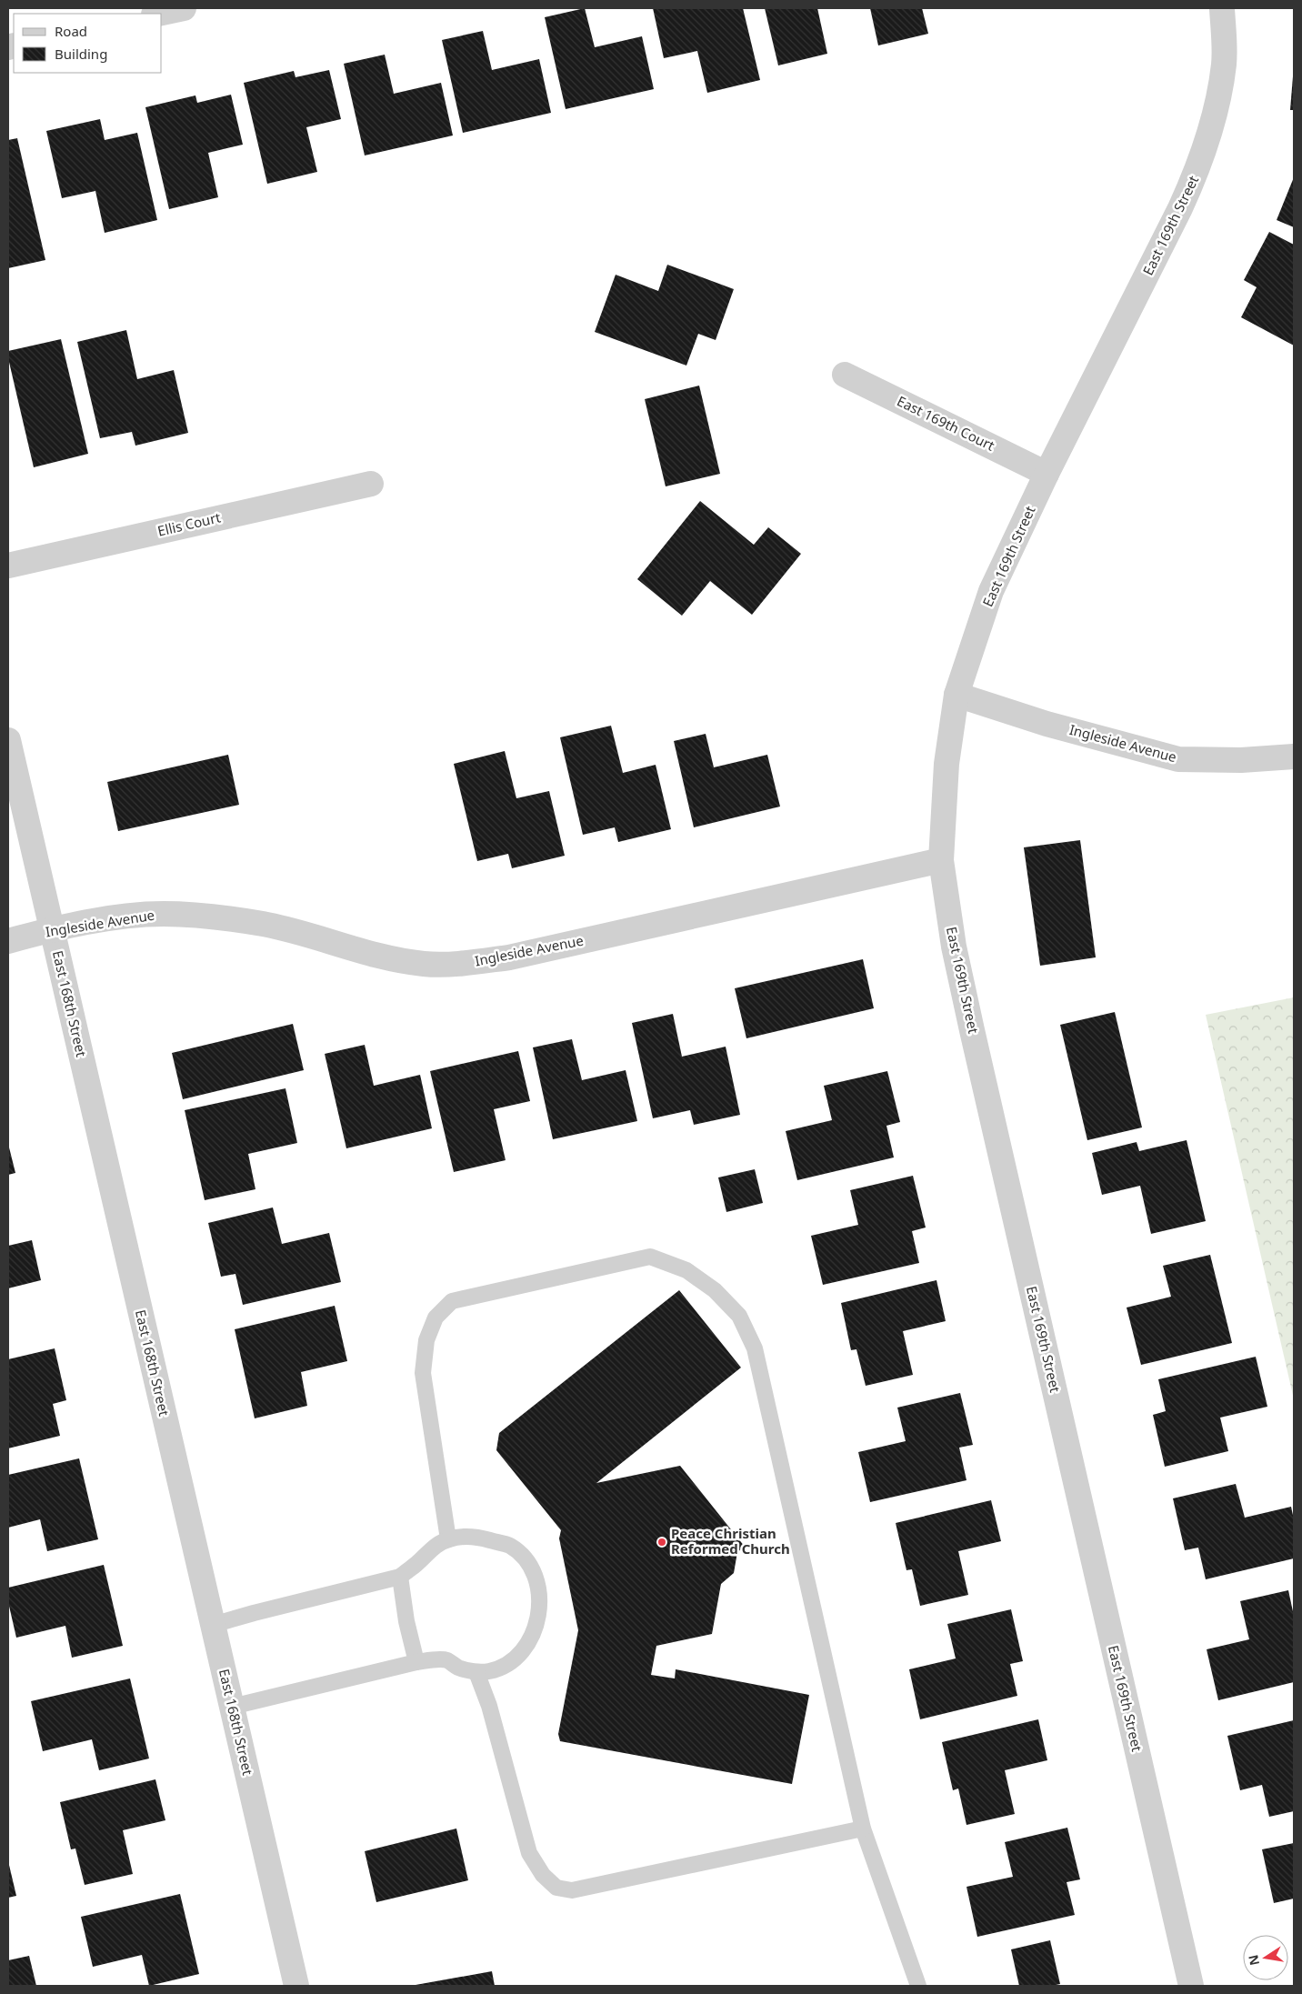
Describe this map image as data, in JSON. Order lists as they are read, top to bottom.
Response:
{
  "streets": {
    "street": [
      "East 169th Street",
      "East 169th Court",
      "Ellis Court",
      "Ingleside Avenue",
      "East 168th Street"
    ]
  },
  "crossings": [
    ["East 169th Street", "East 169th Court"],
    ["East 169th Street", "Ingleside Avenue"],
    ["Ingleside Avenue", "East 168th Street"]
  ],
  "places": ["Peace Christian Reformed Church"],
  "legend": ["Road", "Building"],
  "north": "left"
}
